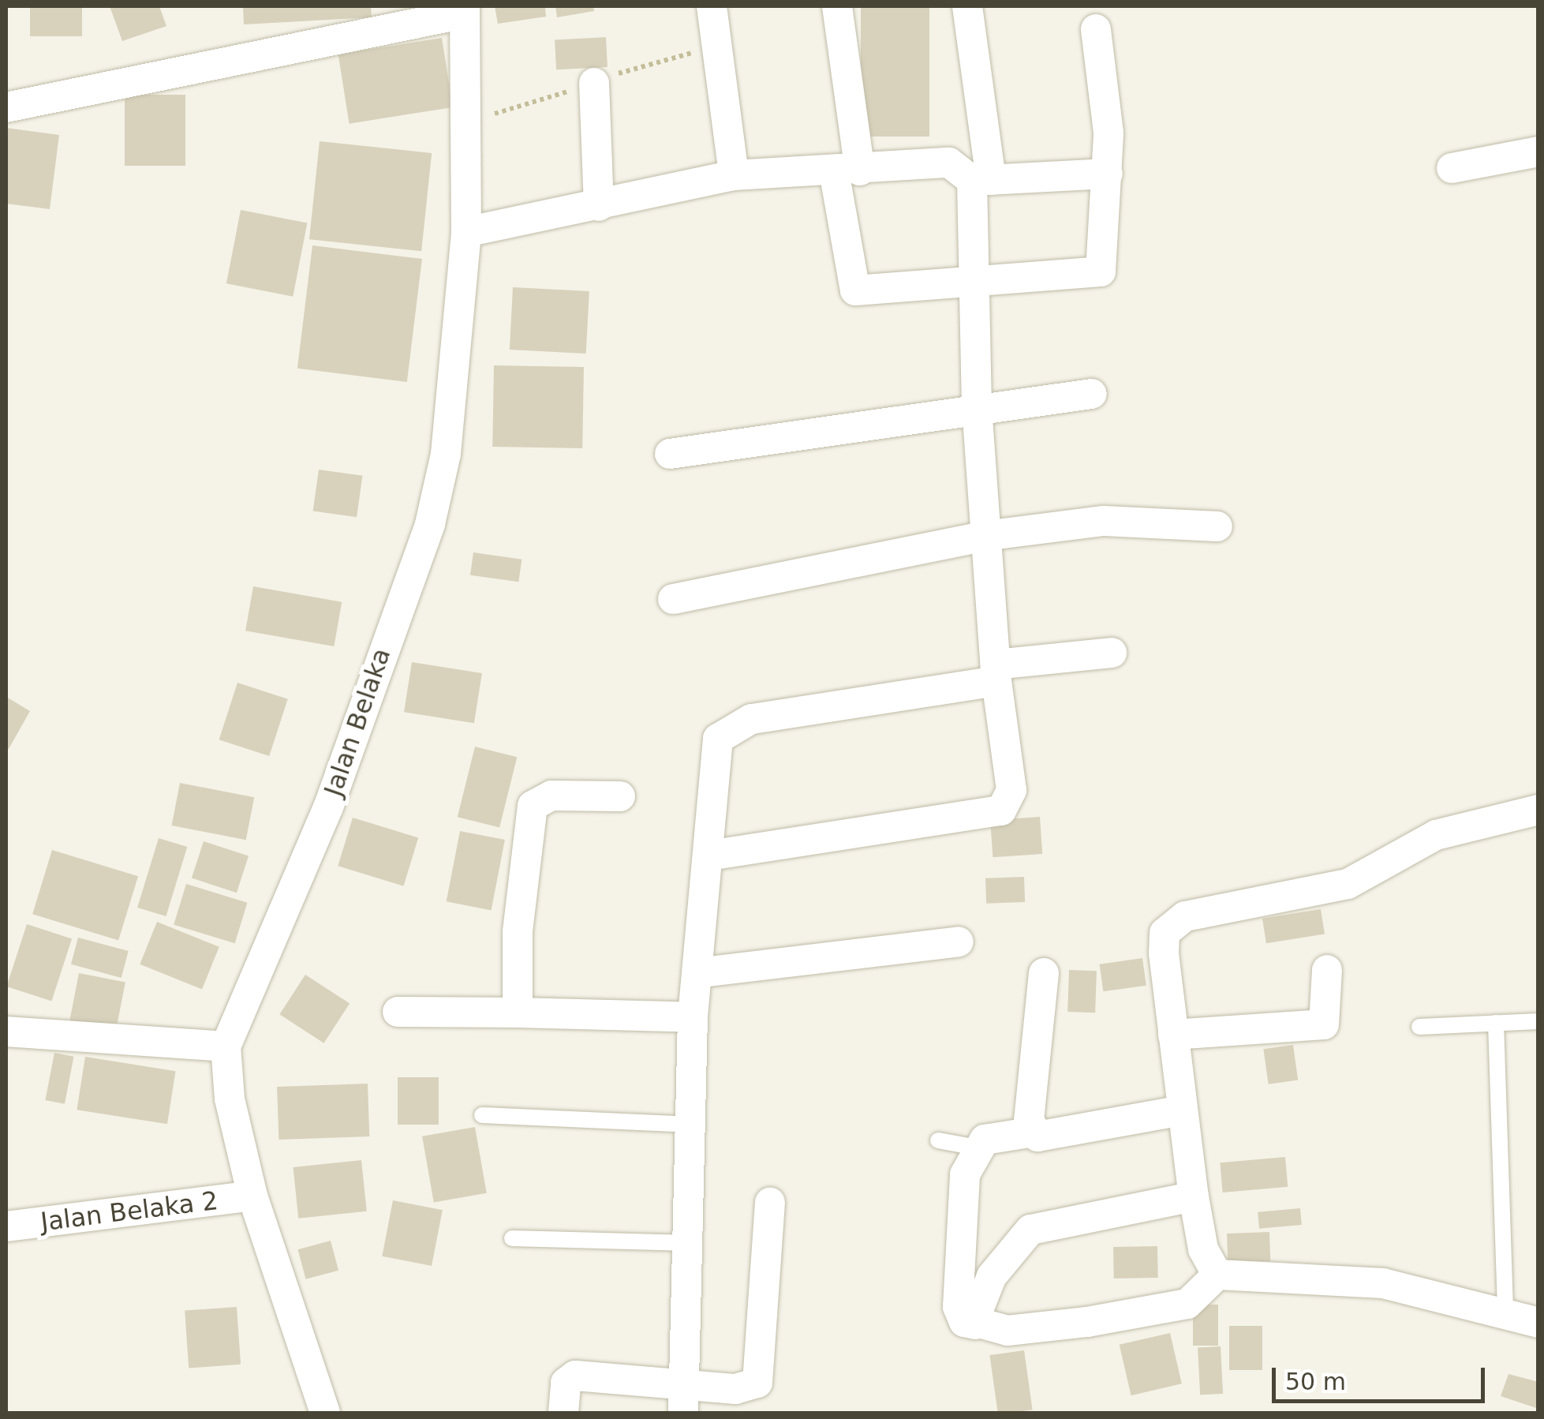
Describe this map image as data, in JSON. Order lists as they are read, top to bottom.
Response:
{
  "streets": {
    "street": ["Jalan Belaka", "Jalan Belaka 2"]
  },
  "crossings": [
    ["Jalan Belaka", "Jalan Belaka 2"]
  ],
  "scale_bar": "50 m"
}
